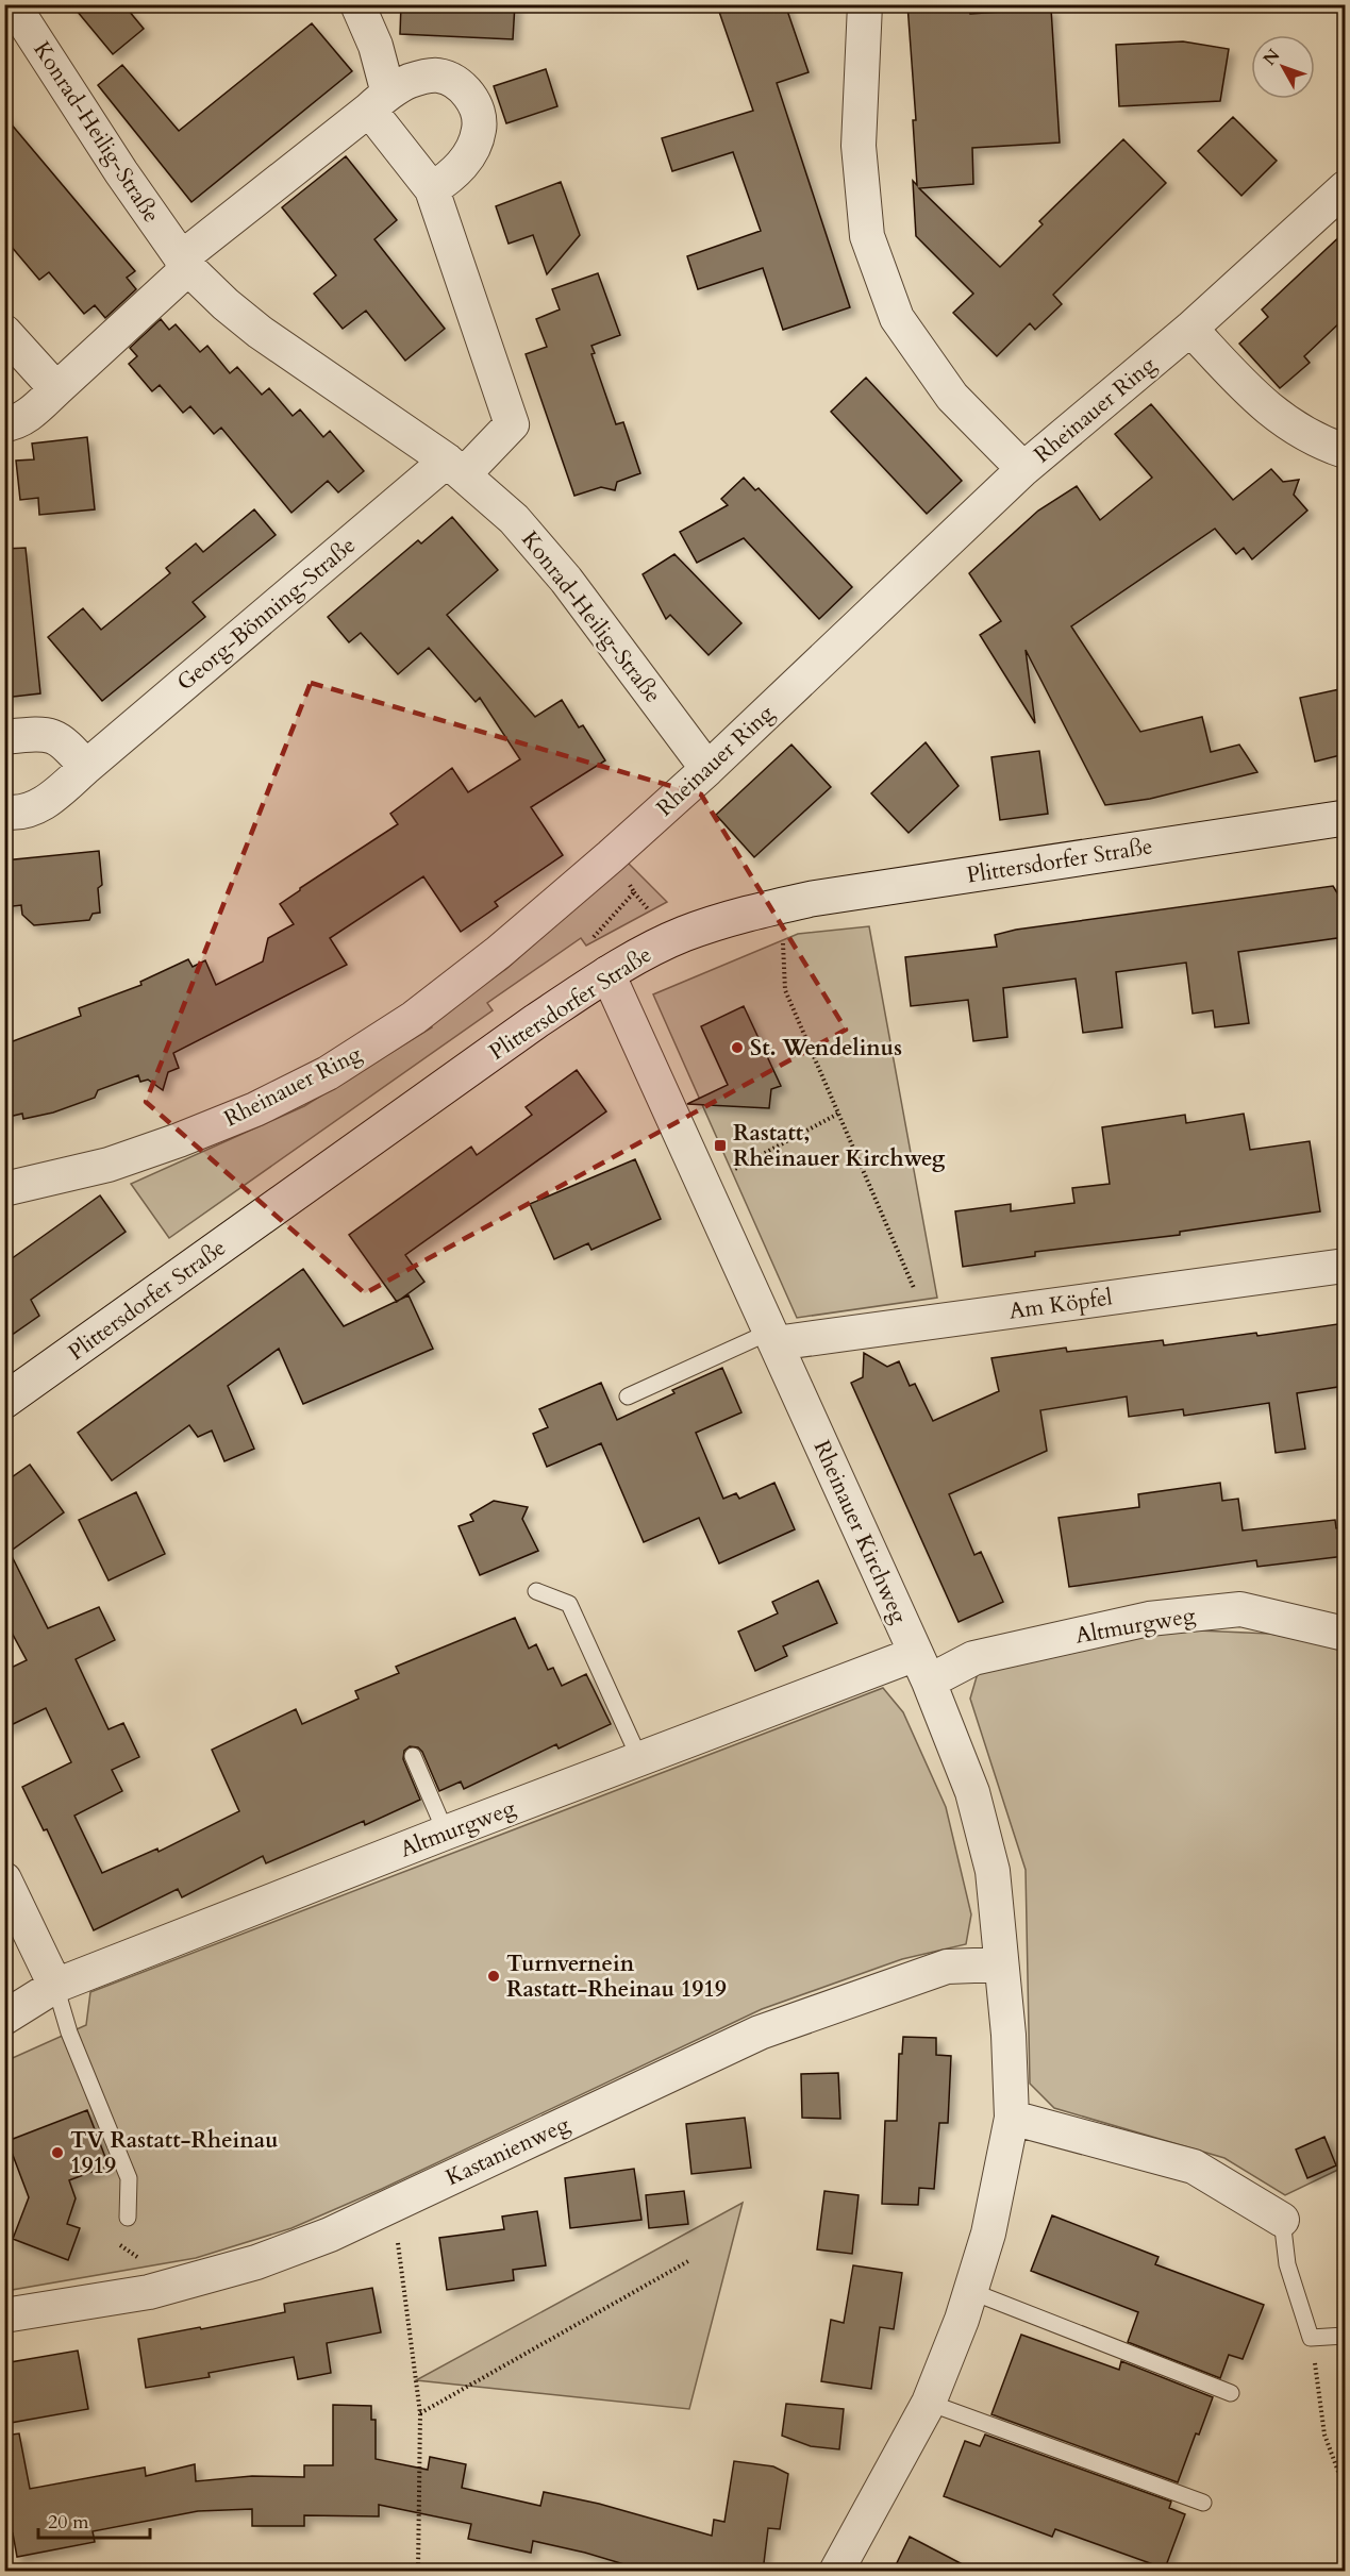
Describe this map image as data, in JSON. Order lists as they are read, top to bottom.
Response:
{
  "streets": {
    "street": [
      "Konrad-Heilig-Straße",
      "Rheinauer Ring",
      "Georg-Bönning-Straße",
      "Plittersdorfer Straße",
      "Am Köpfel",
      "Rheinauer Kirchweg",
      "Altmurgweg",
      "Kastanienweg"
    ]
  },
  "crossings": [
    ["Konrad-Heilig-Straße", "Rheinauer Ring"],
    ["Konrad-Heilig-Straße", "Georg-Bönning-Straße"],
    ["Plittersdorfer Straße", "Rheinauer Kirchweg"],
    ["Am Köpfel", "Rheinauer Kirchweg"],
    ["Rheinauer Kirchweg", "Altmurgweg"],
    ["Rheinauer Kirchweg", "Kastanienweg"]
  ],
  "places": {
    "other": ["St. Wendelinus", "Turnvernein Rastatt-Rheinau 1919", "TV Rastatt-Rheinau 1919"],
    "transit": ["Rastatt, Rheinauer Kirchweg"]
  },
  "scale_bar": "20 m",
  "north": "top left"
}
